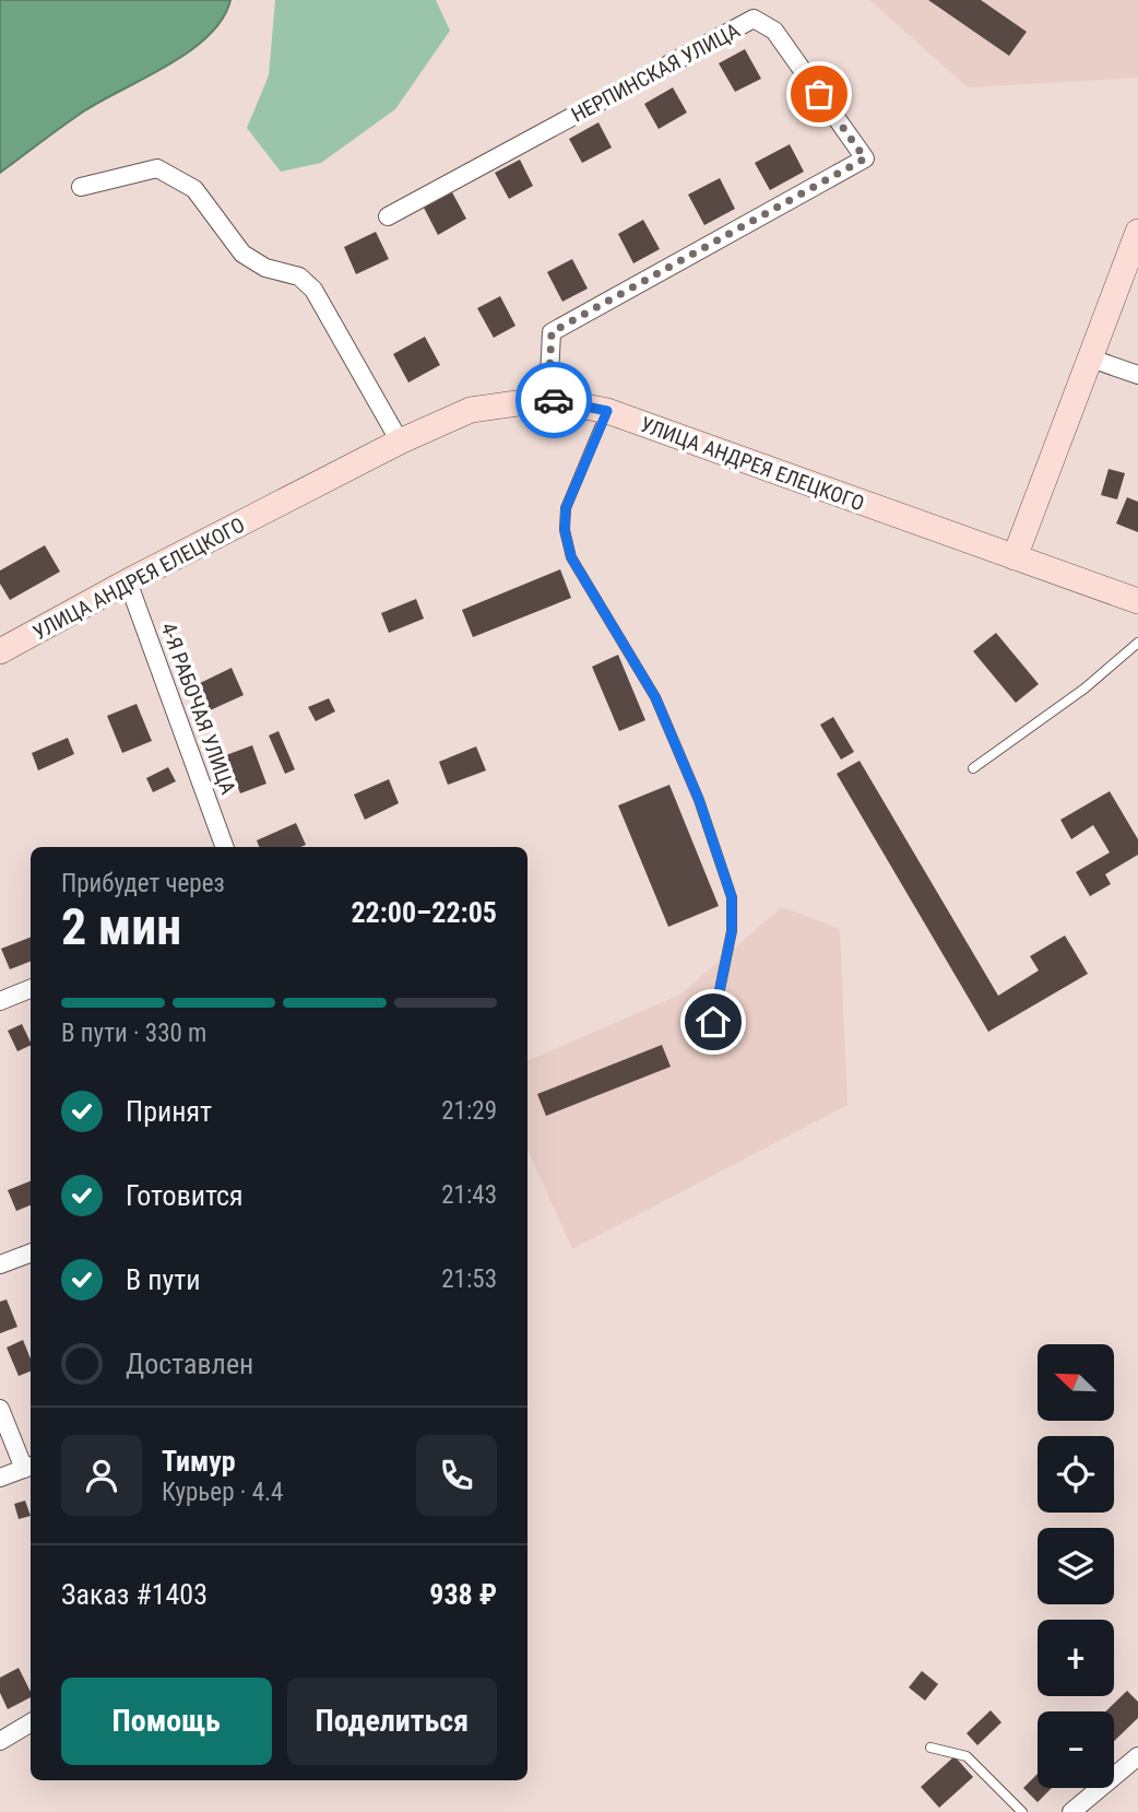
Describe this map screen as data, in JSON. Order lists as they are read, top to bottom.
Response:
{
  "streets": {
    "main road": ["УЛИЦА АНДРЕЯ ЕЛЕЦКОГО"],
    "street": ["НЕРПИНСКАЯ УЛИЦА", "4-Я РАБОЧАЯ УЛИЦА"]
  },
  "crossings": [
    ["НЕРПИНСКАЯ УЛИЦА", "УЛИЦА АНДРЕЯ ЕЛЕЦКОГО"],
    ["УЛИЦА АНДРЕЯ ЕЛЕЦКОГО", "4-Я РАБОЧАЯ УЛИЦА"]
  ],
  "north": "top left",
  "page": {
    "heading": ["2 мин", "Прибудет через", "22:00–22:05"],
    "panel": [
      "Тимур",
      "Курьер · 4.4",
      "Заказ #1403",
      "938 ₽"
    ],
    "bar": "В пути · 330 m",
    "list": [
      ["Принят", "21:29"],
      ["Готовится", "21:43"],
      ["В пути", "21:53"],
      "Доставлен"
    ],
    "map_buttons": ["+", "−"],
    "buttons": ["Помощь", "Поделиться"]
  }
}
